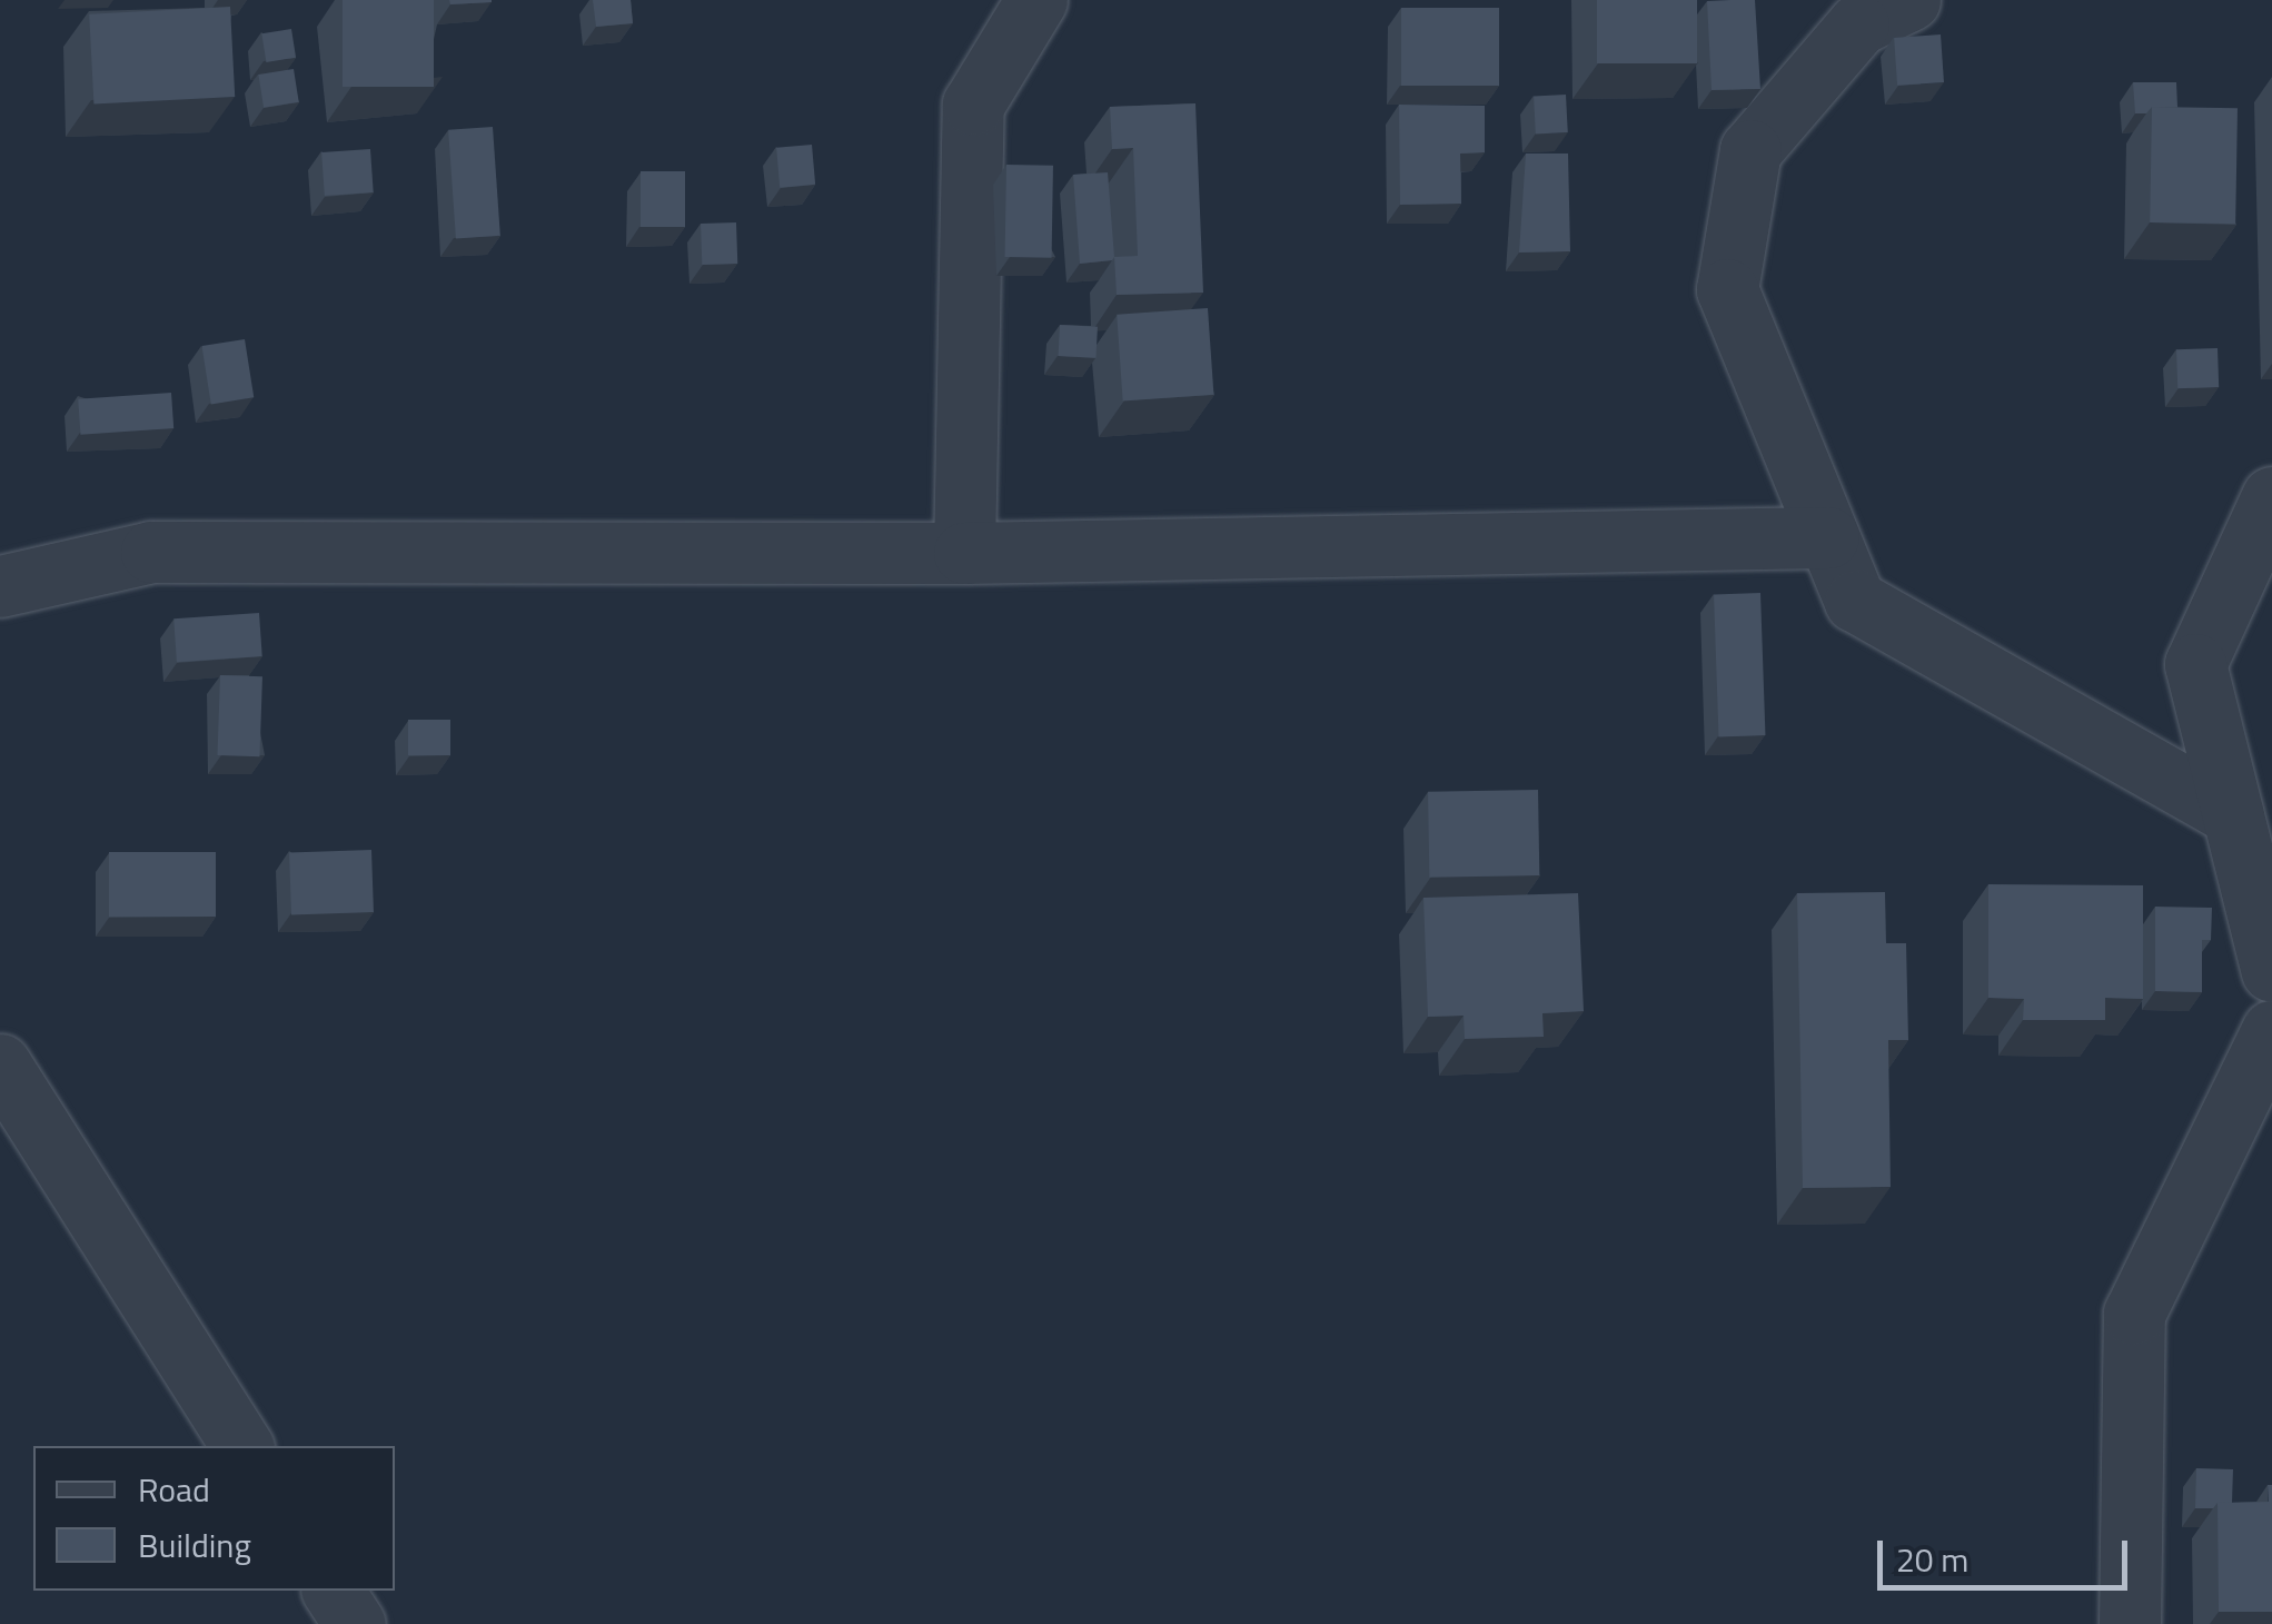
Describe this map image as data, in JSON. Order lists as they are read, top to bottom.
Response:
{
  "legend": ["Road", "Building"],
  "scale_bar": "20 m"
}
